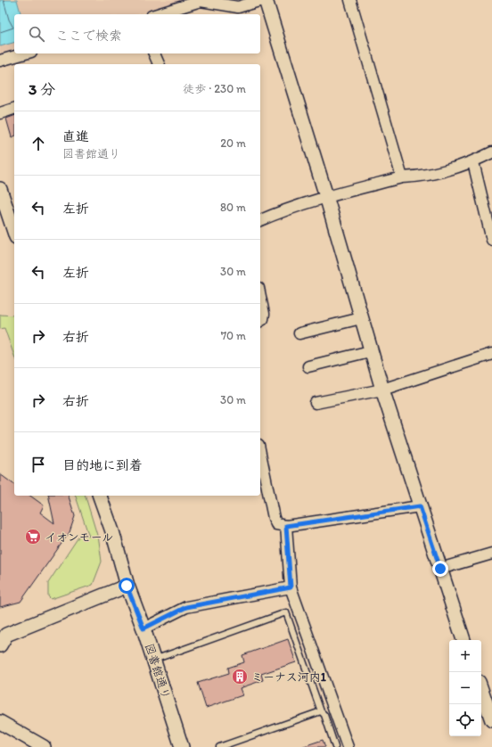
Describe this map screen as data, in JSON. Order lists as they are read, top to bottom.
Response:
{
  "streets": {
    "street": ["図書館通り"]
  },
  "places": {
    "supermarket": ["イオンモール"],
    "building": ["ミーナス河内1"]
  },
  "page": {
    "search": "ここで検索",
    "heading": ["3 分", "徒歩 · 230 m"],
    "list": [
      ["直進", "図書館通り", "20 m"],
      ["左折", "80 m"],
      ["左折", "30 m"],
      ["右折", "70 m"],
      ["右折", "30 m"],
      "目的地に到着"
    ],
    "map_buttons": ["+", "−"]
  }
}
